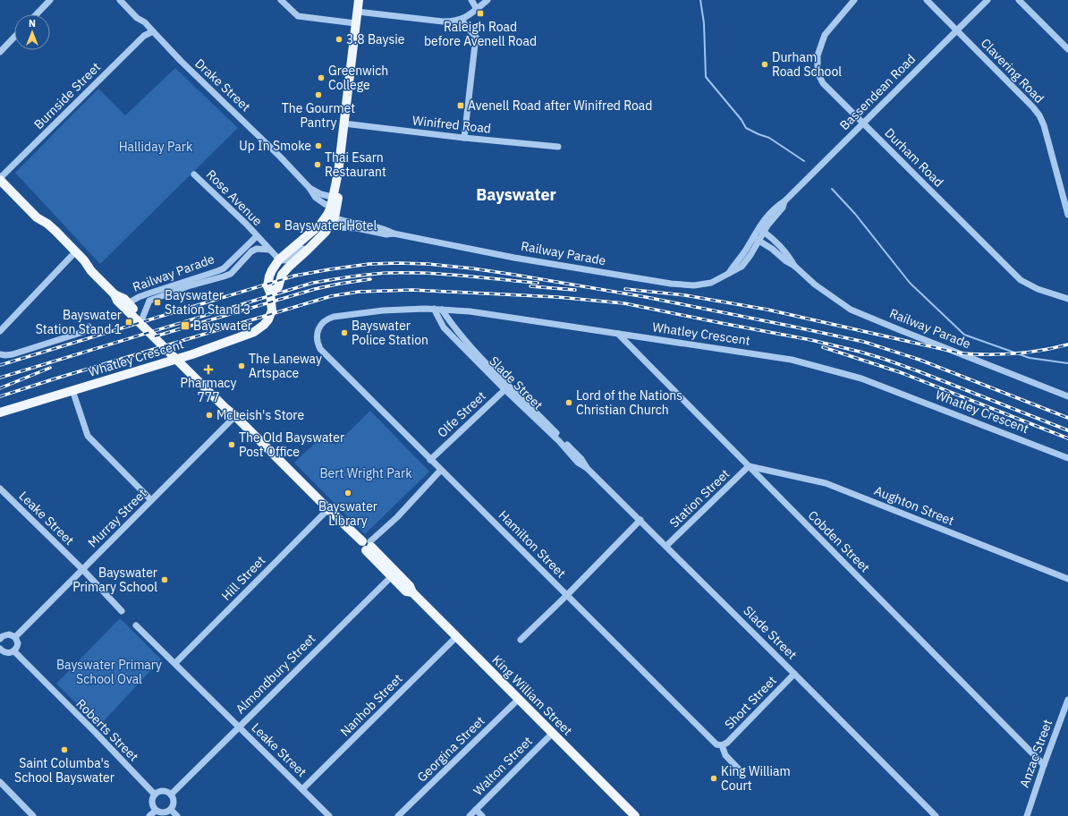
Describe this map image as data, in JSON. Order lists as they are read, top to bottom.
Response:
{
  "streets": {
    "main road": ["Whatley Crescent", "King William Street"],
    "street": [
      "Clavering Road",
      "Drake Street",
      "Bassendean Road",
      "Burnside Street",
      "Winifred Road",
      "Durham Road",
      "Rose Avenue",
      "Railway Parade",
      "Slade Street",
      "Olfe Street",
      "Station Street",
      "Aughton Street",
      "Leake Street",
      "Murray Street",
      "Cobden Street",
      "Hamilton Street",
      "Hill Street",
      "Almondbury Street",
      "Short Street",
      "Nanhob Street",
      "Roberts Street",
      "Georgina Street",
      "Anzac Street",
      "Walton Street"
    ]
  },
  "crossings": [
    ["Clavering Road", "Bassendean Road"],
    ["Drake Street", "Burnside Street"],
    ["Drake Street", "Railway Parade"],
    ["Bassendean Road", "Durham Road"],
    ["Bassendean Road", "Railway Parade"],
    ["Rose Avenue", "Railway Parade"],
    ["Rose Avenue", "Whatley Crescent"],
    ["Whatley Crescent", "Slade Street"],
    ["Whatley Crescent", "Cobden Street"],
    ["Whatley Crescent", "Hamilton Street"],
    ["Whatley Crescent", "King William Street"],
    ["Slade Street", "Olfe Street"],
    ["Slade Street", "Station Street"],
    ["Slade Street", "Short Street"],
    ["Olfe Street", "Hamilton Street"],
    ["Station Street", "Aughton Street"],
    ["Station Street", "Cobden Street"],
    ["Aughton Street", "Cobden Street"],
    ["Leake Street", "Murray Street"],
    ["Leake Street", "Hill Street"],
    ["Leake Street", "Almondbury Street"],
    ["Leake Street", "Nanhob Street"],
    ["Murray Street", "King William Street"],
    ["Cobden Street", "Anzac Street"],
    ["Hamilton Street", "Short Street"],
    ["Hill Street", "King William Street"],
    ["Almondbury Street", "King William Street"],
    ["Almondbury Street", "Roberts Street"],
    ["King William Street", "Nanhob Street"],
    ["King William Street", "Georgina Street"],
    ["King William Street", "Walton Street"]
  ],
  "districts": ["Bayswater"],
  "parks": ["Halliday Park", "Bert Wright Park", "Bayswater Primary School Oval"],
  "places": {
    "transit": [
      "Raleigh Road before Avenell Road",
      "Avenell Road after Winifred Road",
      "Bayswater Station Stand 3",
      "Bayswater Station Stand 1",
      "Bayswater"
    ],
    "other": [
      "3.8 Baysie",
      "Durham Road School",
      "Greenwich College",
      "The Gourmet Pantry",
      "Up In Smoke",
      "Thai Esarn Restaurant",
      "Bayswater Hotel",
      "Bayswater Police Station",
      "The Laneway Artspace",
      "Lord of the Nations Christian Church",
      "McLeish's Store",
      "The Old Bayswater Post Office",
      "Bayswater Library",
      "Bayswater Primary School",
      "Saint Columba's School Bayswater",
      "King William Court"
    ],
    "health": ["Pharmacy 777"]
  },
  "north": "top"
}
